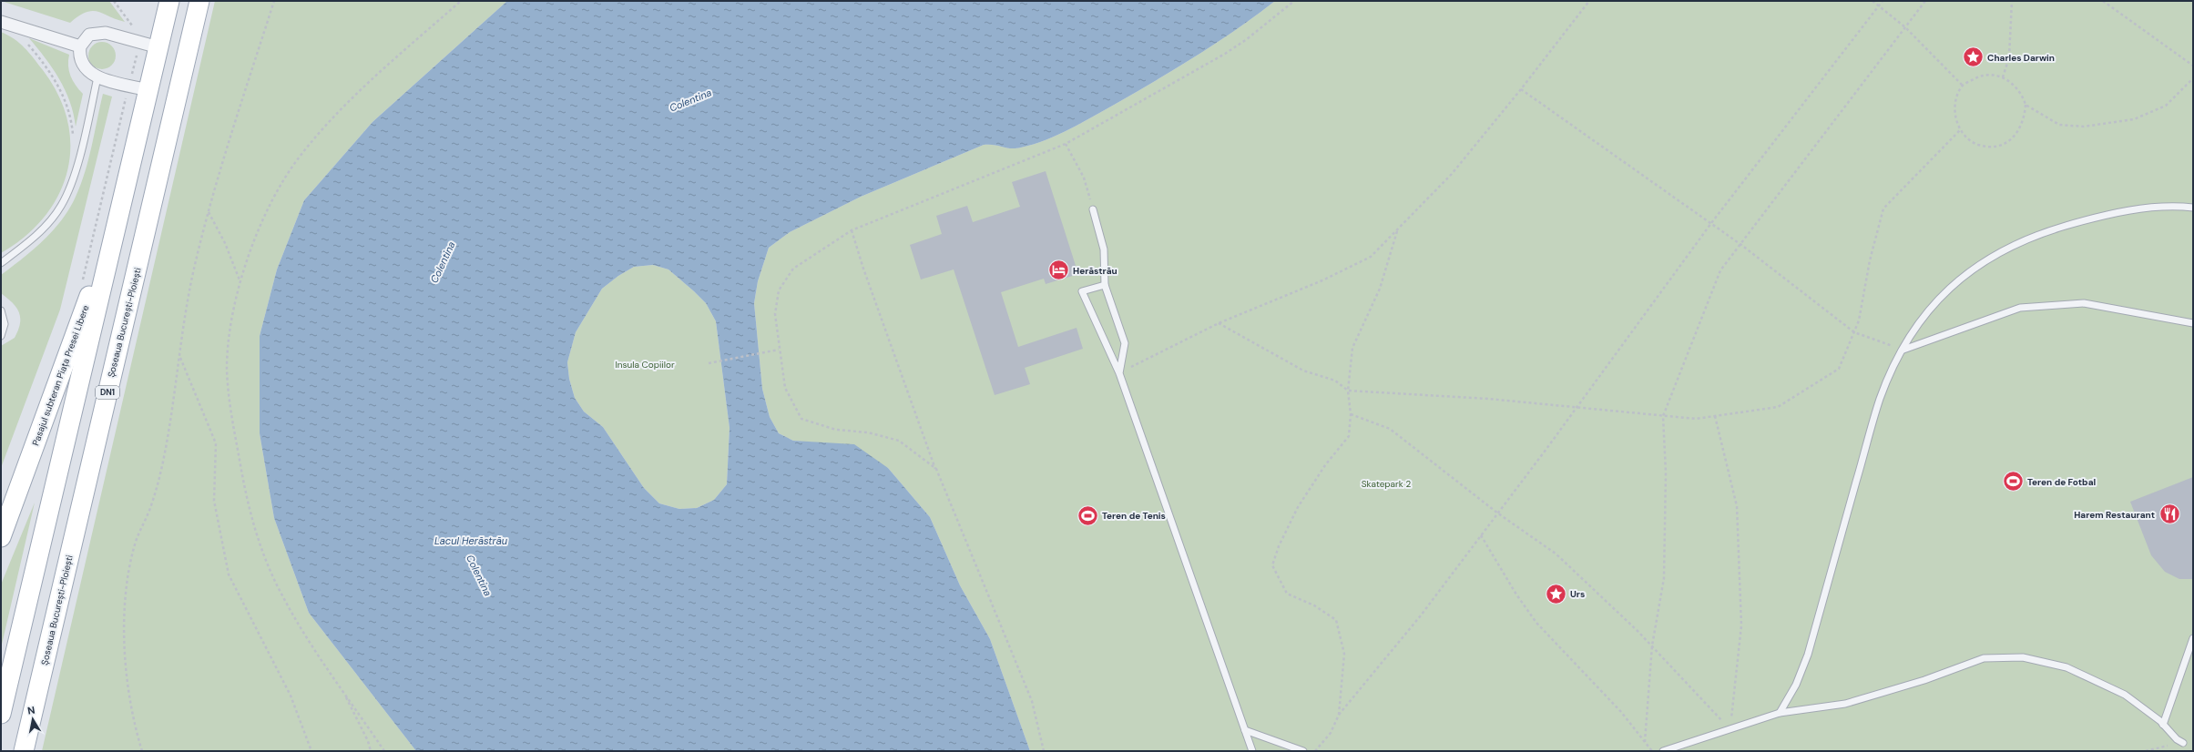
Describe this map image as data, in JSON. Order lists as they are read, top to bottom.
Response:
{
  "streets": {
    "main road": ["Șoseaua București-Ploiești", "Pasajul subteran Piața Presei Libere", "DN1"]
  },
  "water": ["Colentina", "Lacul Herăstrău"],
  "parks": ["Insula Copiilor", "Skatepark 2"],
  "places": {
    "place": ["Charles Darwin", "Urs"],
    "hotel": ["Herăstrău"],
    "sports": ["Teren de Fotbal", "Teren de Tenis"],
    "restaurant": ["Harem Restaurant"]
  },
  "north": "top"
}
